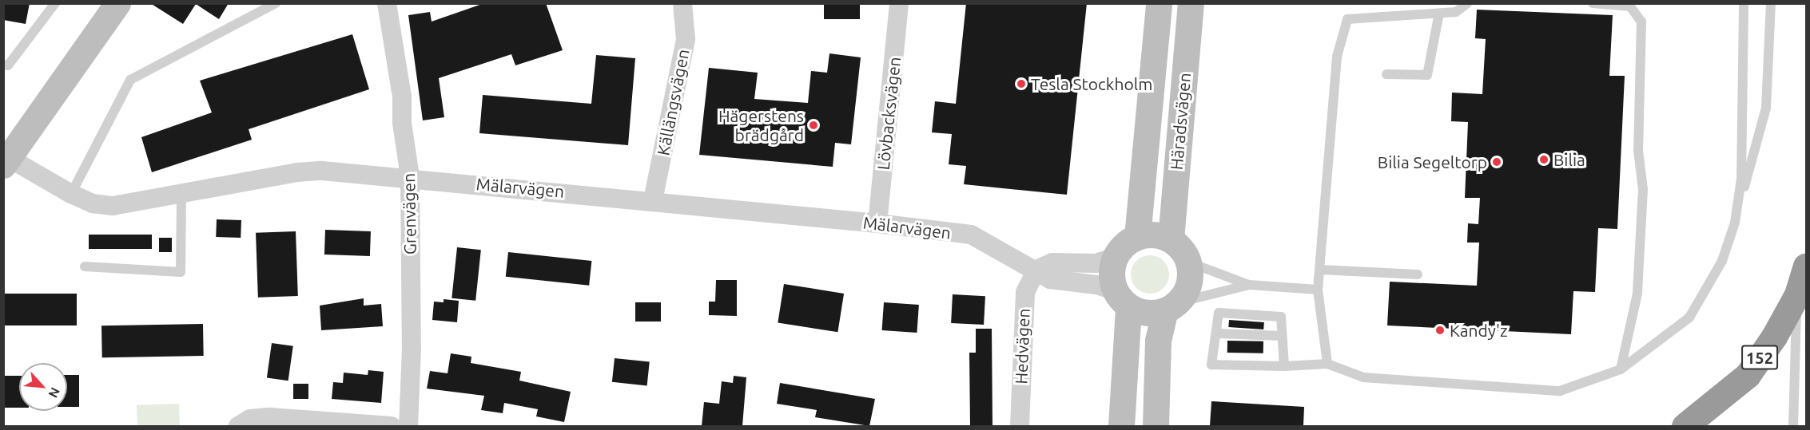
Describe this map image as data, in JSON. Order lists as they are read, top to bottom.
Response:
{
  "streets": {
    "highway": ["152"],
    "main road": ["Häradsvägen"],
    "street": [
      "Källängsvägen",
      "Lövbacksvägen",
      "Mälarvägen",
      "Grenvägen",
      "Hedvägen"
    ]
  },
  "crossings": [
    ["Källängsvägen", "Mälarvägen"],
    ["Lövbacksvägen", "Mälarvägen"],
    ["Häradsvägen", "Mälarvägen"],
    ["Mälarvägen", "Grenvägen"],
    ["Mälarvägen", "Hedvägen"]
  ],
  "places": [
    "Tesla Stockholm",
    "Hägerstens brädgård",
    "Bilia",
    "Bilia Segeltorp",
    "Kandy'z"
  ],
  "north": "bottom right"
}
